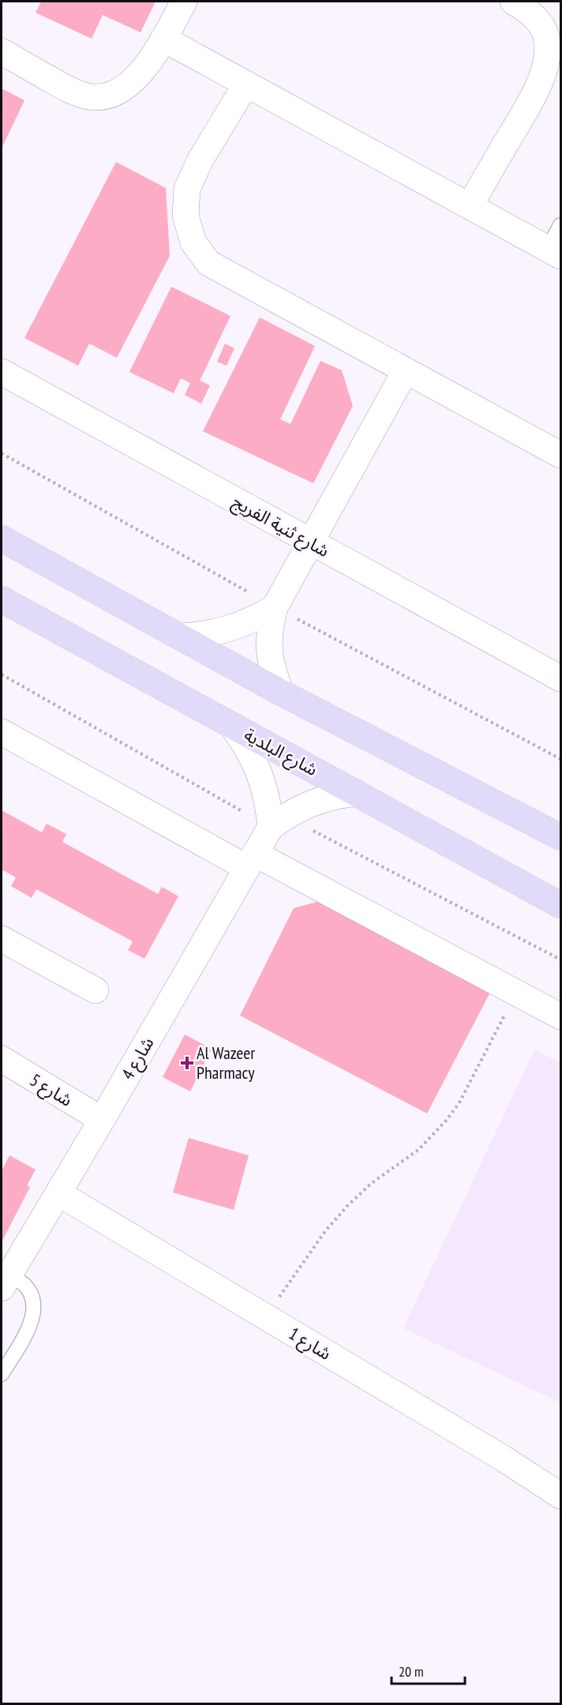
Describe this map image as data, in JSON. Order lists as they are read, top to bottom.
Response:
{
  "streets": {
    "main road": ["شارع البلدية"],
    "street": [
      "شارع ثنية الفريج",
      "شارع 4",
      "شارع 5",
      "شارع 1"
    ]
  },
  "crossings": [
    ["شارع 4", "شارع 5"],
    ["شارع 4", "شارع 1"]
  ],
  "places": {
    "health": ["Al Wazeer Pharmacy"]
  },
  "scale_bar": "20 m"
}
